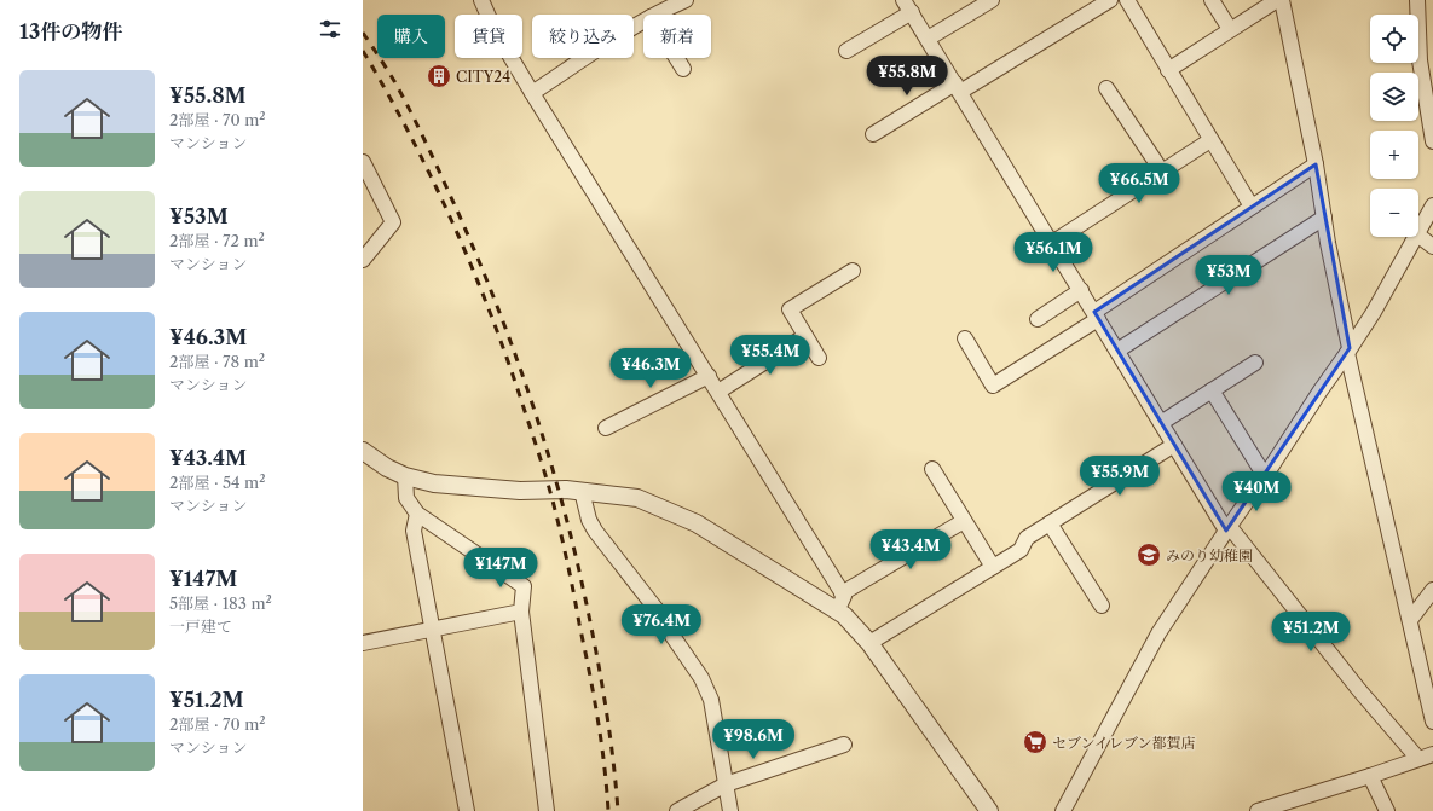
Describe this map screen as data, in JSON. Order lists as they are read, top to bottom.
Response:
{
  "places": {
    "building": ["CITY24"],
    "school or university": ["みのり幼稚園"],
    "supermarket": ["セブンイレブン都賀店"]
  },
  "page": {
    "heading": "13件の物件",
    "map_buttons": ["+", "−"],
    "chip": [
      "購入",
      "賃貸",
      "絞り込み",
      "新着"
    ],
    "price": [
      "¥55.8M",
      "¥66.5M",
      "¥56.1M",
      "¥53M",
      "¥55.4M",
      "¥46.3M",
      "¥55.9M",
      "¥40M",
      "¥43.4M",
      "¥147M",
      "¥76.4M",
      "¥51.2M",
      "¥98.6M"
    ],
    "list": [
      {
        "name": "¥55.8M",
        "note": "2部屋 · 70 m² · マンション"
      },
      {
        "name": "¥53M",
        "note": "2部屋 · 72 m² · マンション"
      },
      {
        "name": "¥46.3M",
        "note": "2部屋 · 78 m² · マンション"
      },
      {
        "name": "¥43.4M",
        "note": "2部屋 · 54 m² · マンション"
      },
      {
        "name": "¥147M",
        "note": "5部屋 · 183 m² · 一戸建て"
      },
      {
        "name": "¥51.2M",
        "note": "2部屋 · 70 m² · マンション"
      }
    ]
  }
}
